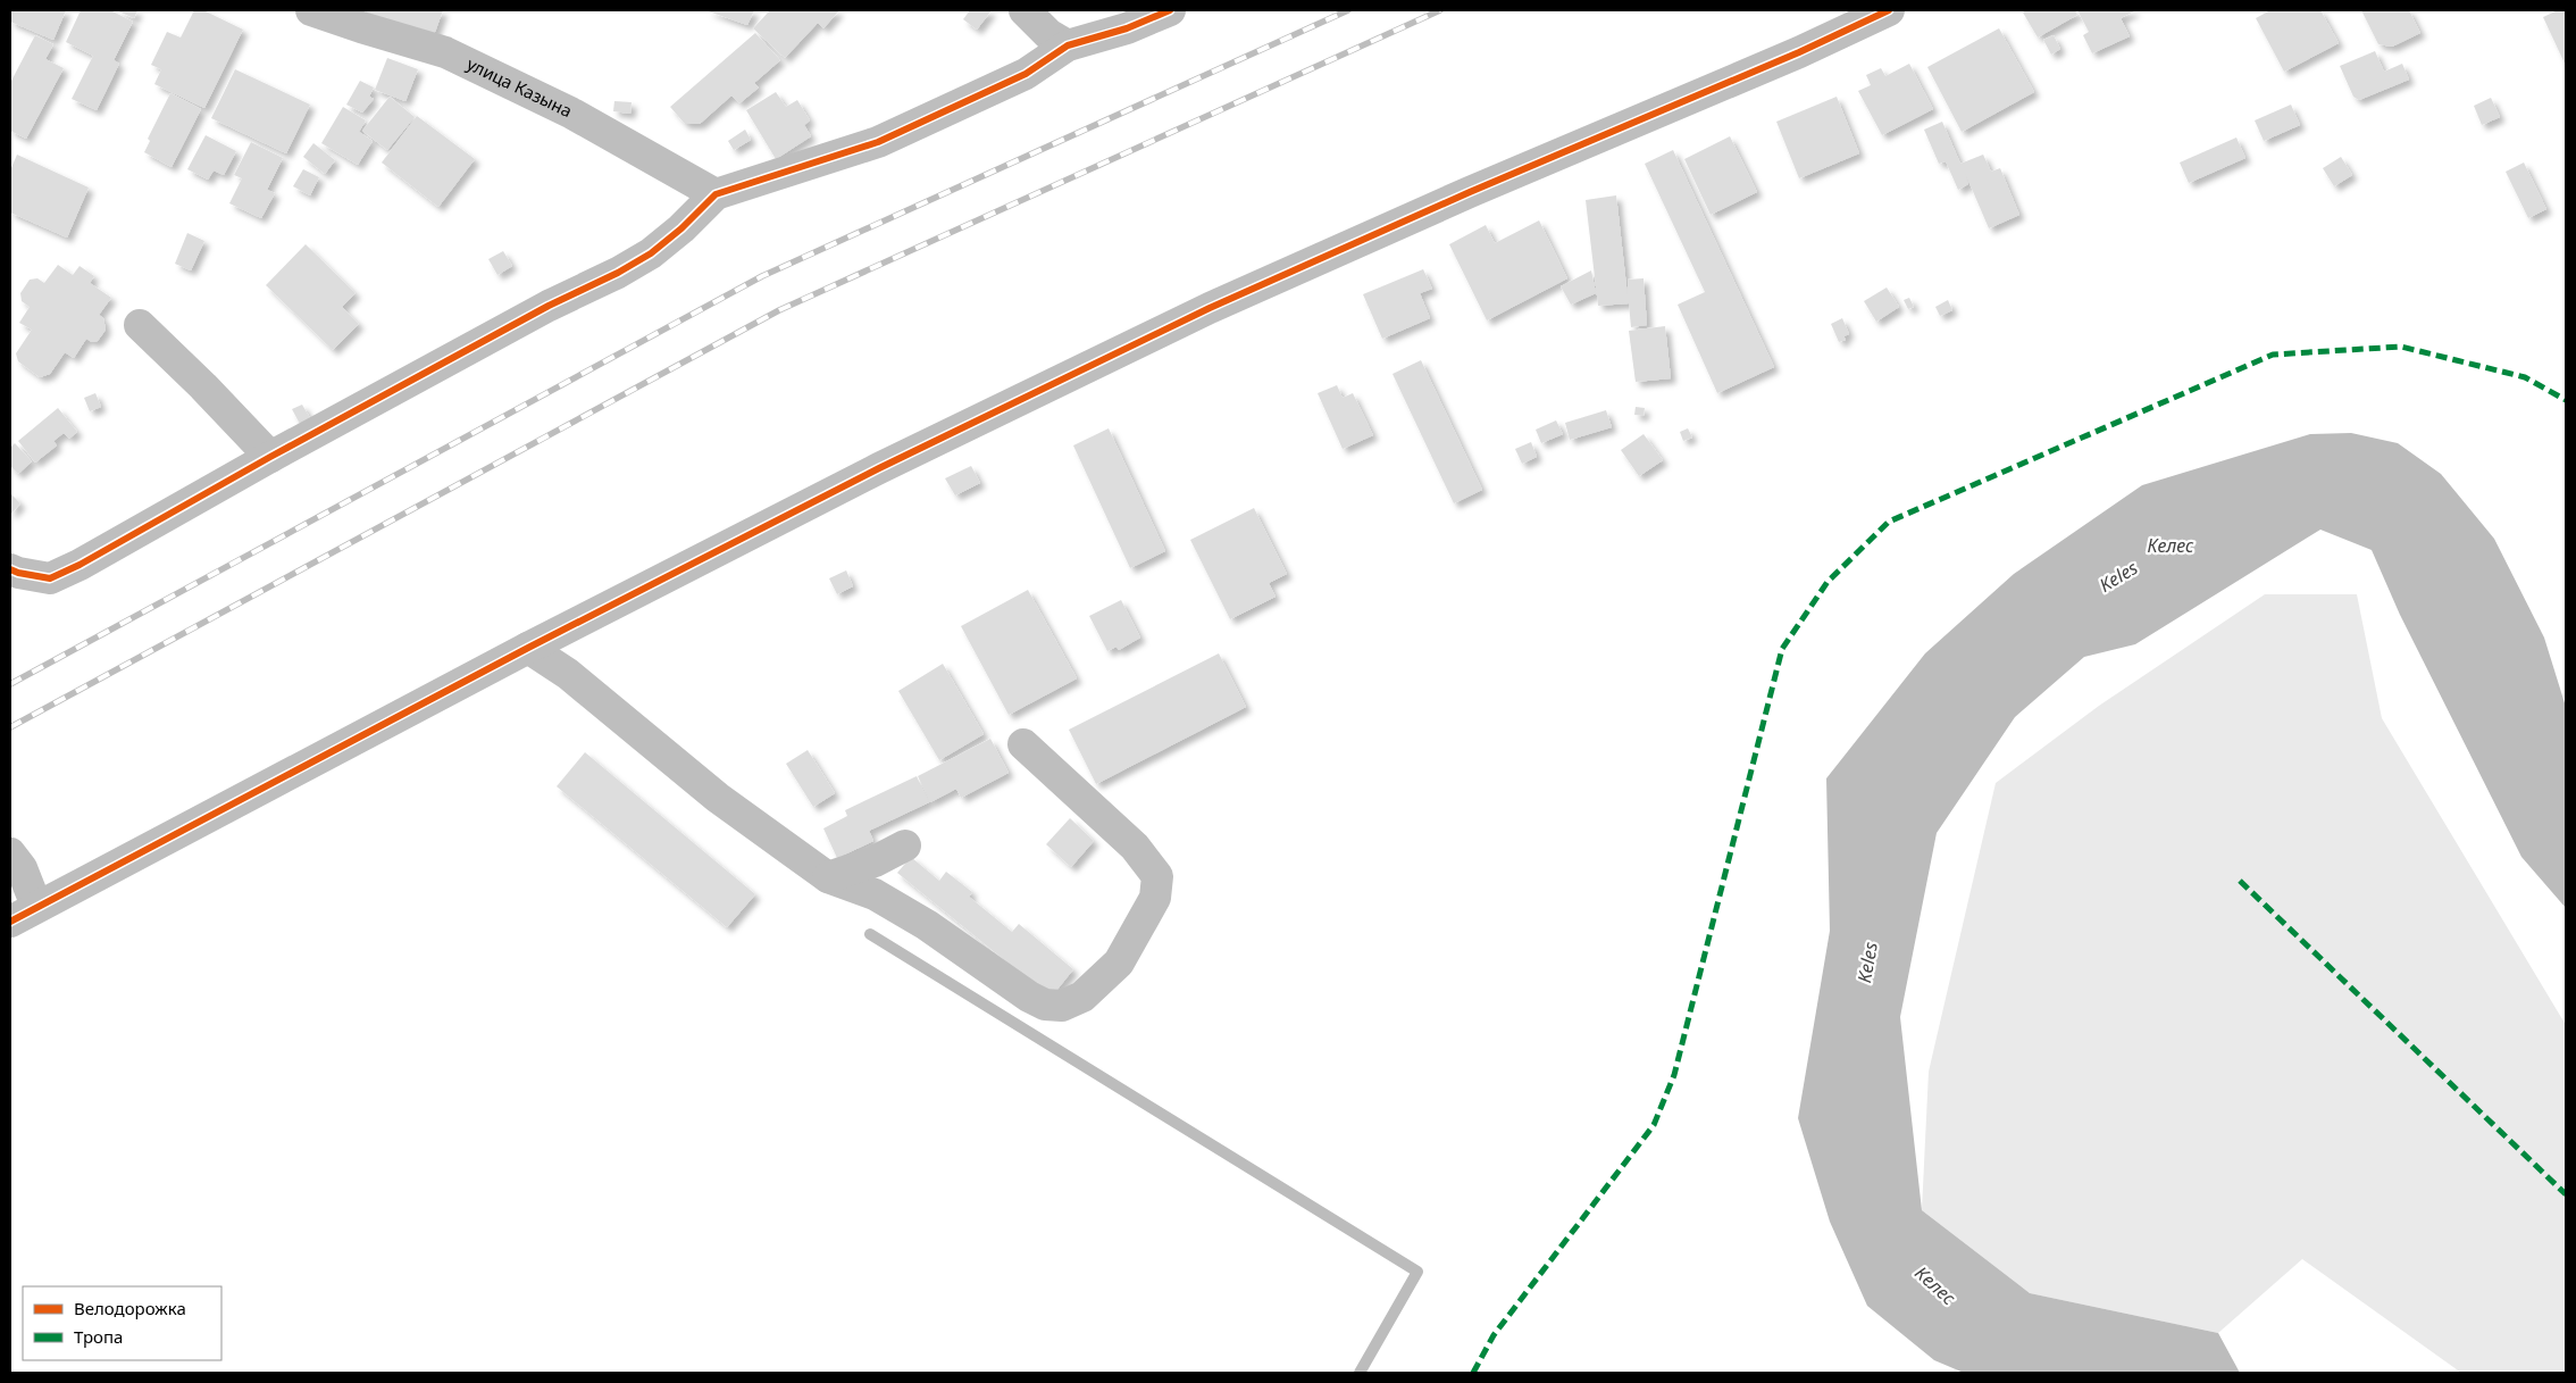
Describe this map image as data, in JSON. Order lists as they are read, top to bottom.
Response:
{
  "streets": {
    "street": ["улица Казына"]
  },
  "water": ["Келес", "Keles"],
  "legend": ["Велодорожка", "Тропа"]
}
